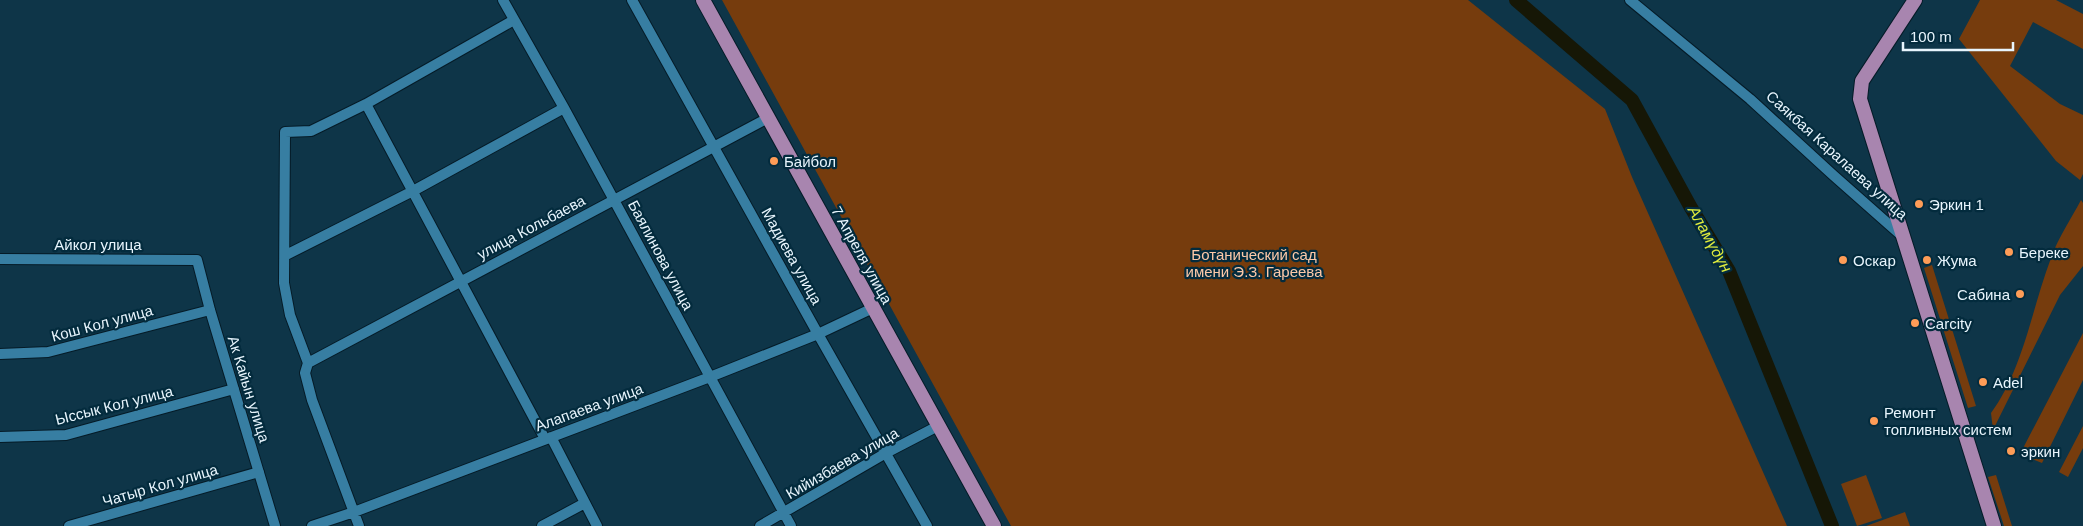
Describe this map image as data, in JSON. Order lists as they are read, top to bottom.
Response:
{
  "streets": {
    "main road": ["Саякбая Каралаева улица", "7 Апреля улица"],
    "street": [
      "улица Кольбаева",
      "Айкол улица",
      "Баялинова улица",
      "Мадиева улица",
      "Кош Кол улица",
      "Ак Кайын улица",
      "Ыссык Кол улица",
      "Алапаева улица",
      "Кийизбаева улица",
      "Чатыр Кол улица"
    ]
  },
  "crossings": [
    ["улица Кольбаева", "Баялинова улица"],
    ["улица Кольбаева", "7 Апреля улица"],
    ["улица Кольбаева", "Мадиева улица"],
    ["Айкол улица", "Ак Кайын улица"],
    ["Баялинова улица", "Алапаева улица"],
    ["Баялинова улица", "Кийизбаева улица"],
    ["7 Апреля улица", "Алапаева улица"],
    ["7 Апреля улица", "Кийизбаева улица"],
    ["Мадиева улица", "Алапаева улица"],
    ["Мадиева улица", "Кийизбаева улица"],
    ["Кош Кол улица", "Ак Кайын улица"],
    ["Ак Кайын улица", "Ыссык Кол улица"],
    ["Ак Кайын улица", "Чатыр Кол улица"]
  ],
  "water": ["Аламүдүн"],
  "parks": ["Ботанический сад имени Э.З. Гареева"],
  "places": [
    "Байбол",
    "Эркин 1",
    "Береке",
    "Оскар",
    "Жума",
    "Сабина",
    "Carcity",
    "Adel",
    "Ремонт топливных систем",
    "эркин"
  ],
  "scale_bar": "100 m"
}
